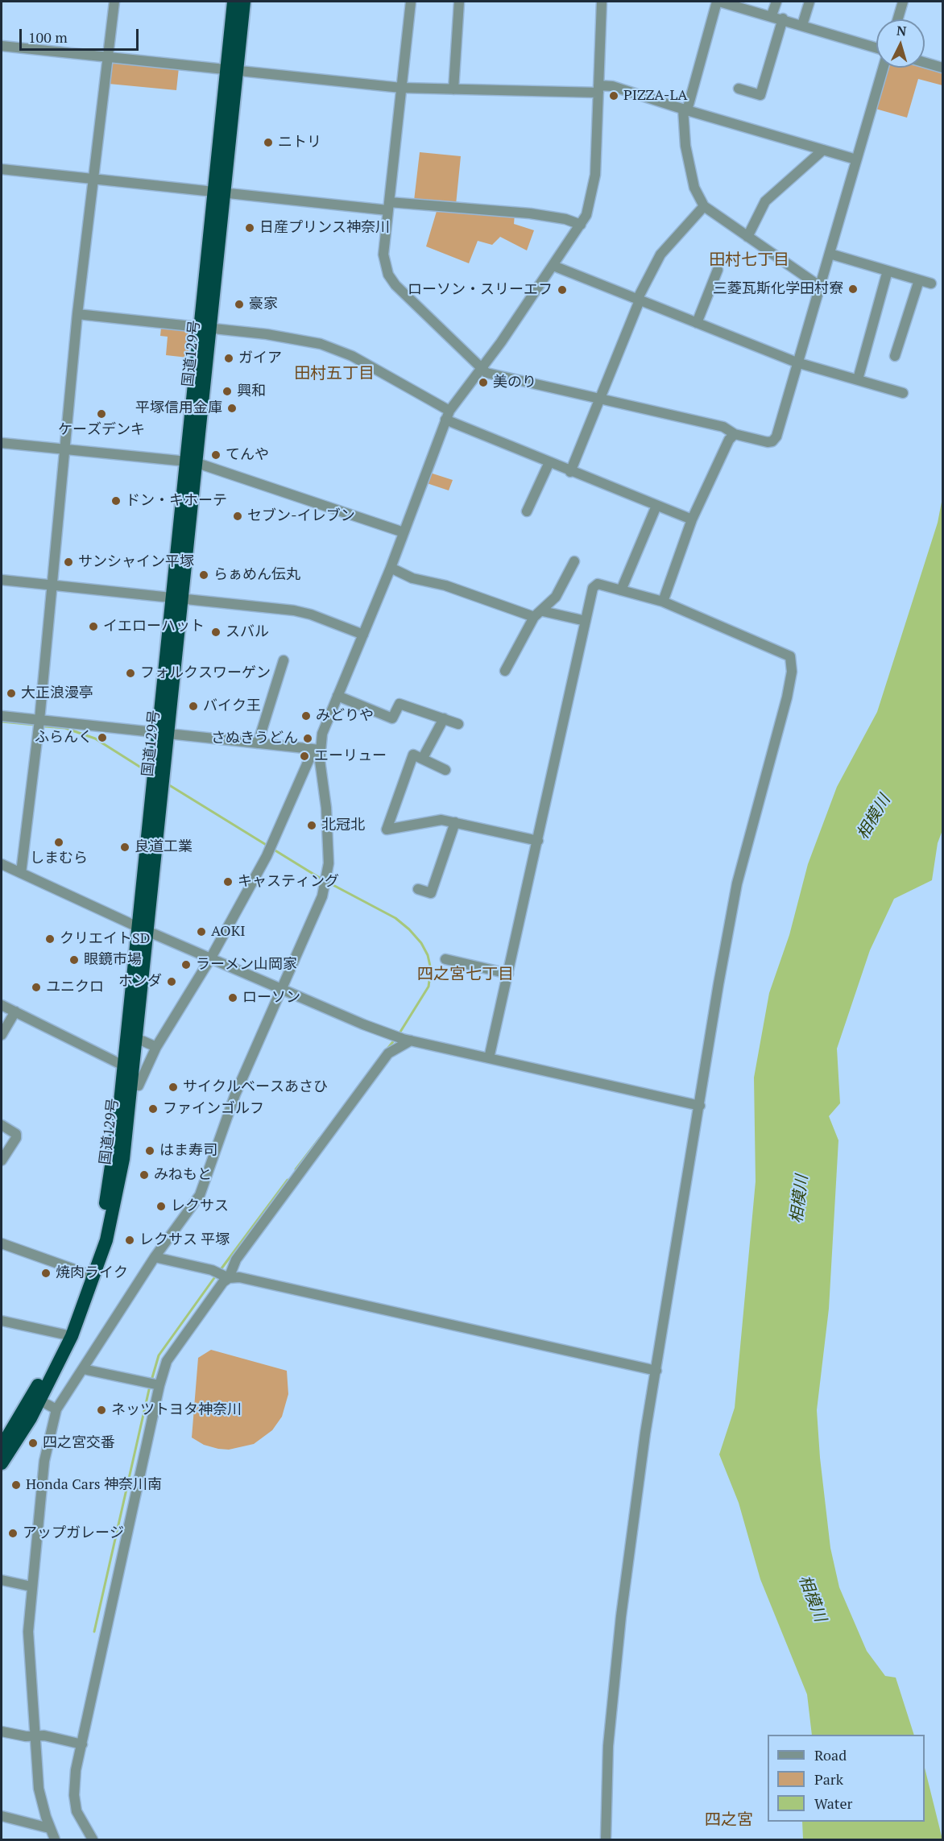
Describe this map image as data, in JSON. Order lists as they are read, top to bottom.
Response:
{
  "streets": {
    "highway": ["国道129号"]
  },
  "districts": [
    "田村七丁目",
    "田村五丁目",
    "四之宮七丁目",
    "四之宮"
  ],
  "water": ["相模川"],
  "places": [
    "PIZZA-LA",
    "ニトリ",
    "日産プリンス神奈川",
    "三菱瓦斯化学田村寮",
    "ローソン・スリーエフ",
    "豪家",
    "ガイア",
    "美のり",
    "興和",
    "平塚信用金庫",
    "ケーズデンキ",
    "てんや",
    "ドン・キホーテ",
    "セブン-イレブン",
    "サンシャイン平塚",
    "らぁめん伝丸",
    "イエローハット",
    "スバル",
    "フォルクスワーゲン",
    "大正浪漫亭",
    "バイク王",
    "みどりや",
    "ふらんく",
    "さぬきうどん",
    "エーリュー",
    "北冠北",
    "しまむら",
    "良道工業",
    "キャスティング",
    "AOKI",
    "クリエイトSD",
    "眼鏡市場",
    "ラーメン山岡家",
    "ホンダ",
    "ユニクロ",
    "ローソン",
    "サイクルベースあさひ",
    "ファインゴルフ",
    "はま寿司",
    "みねもと",
    "レクサス",
    "レクサス 平塚",
    "焼肉ライク",
    "ネッツトヨタ神奈川",
    "四之宮交番",
    "Honda Cars 神奈川南",
    "アップガレージ"
  ],
  "legend": ["Road", "Park", "Water"],
  "scale_bar": "100 m",
  "north": "top"
}
